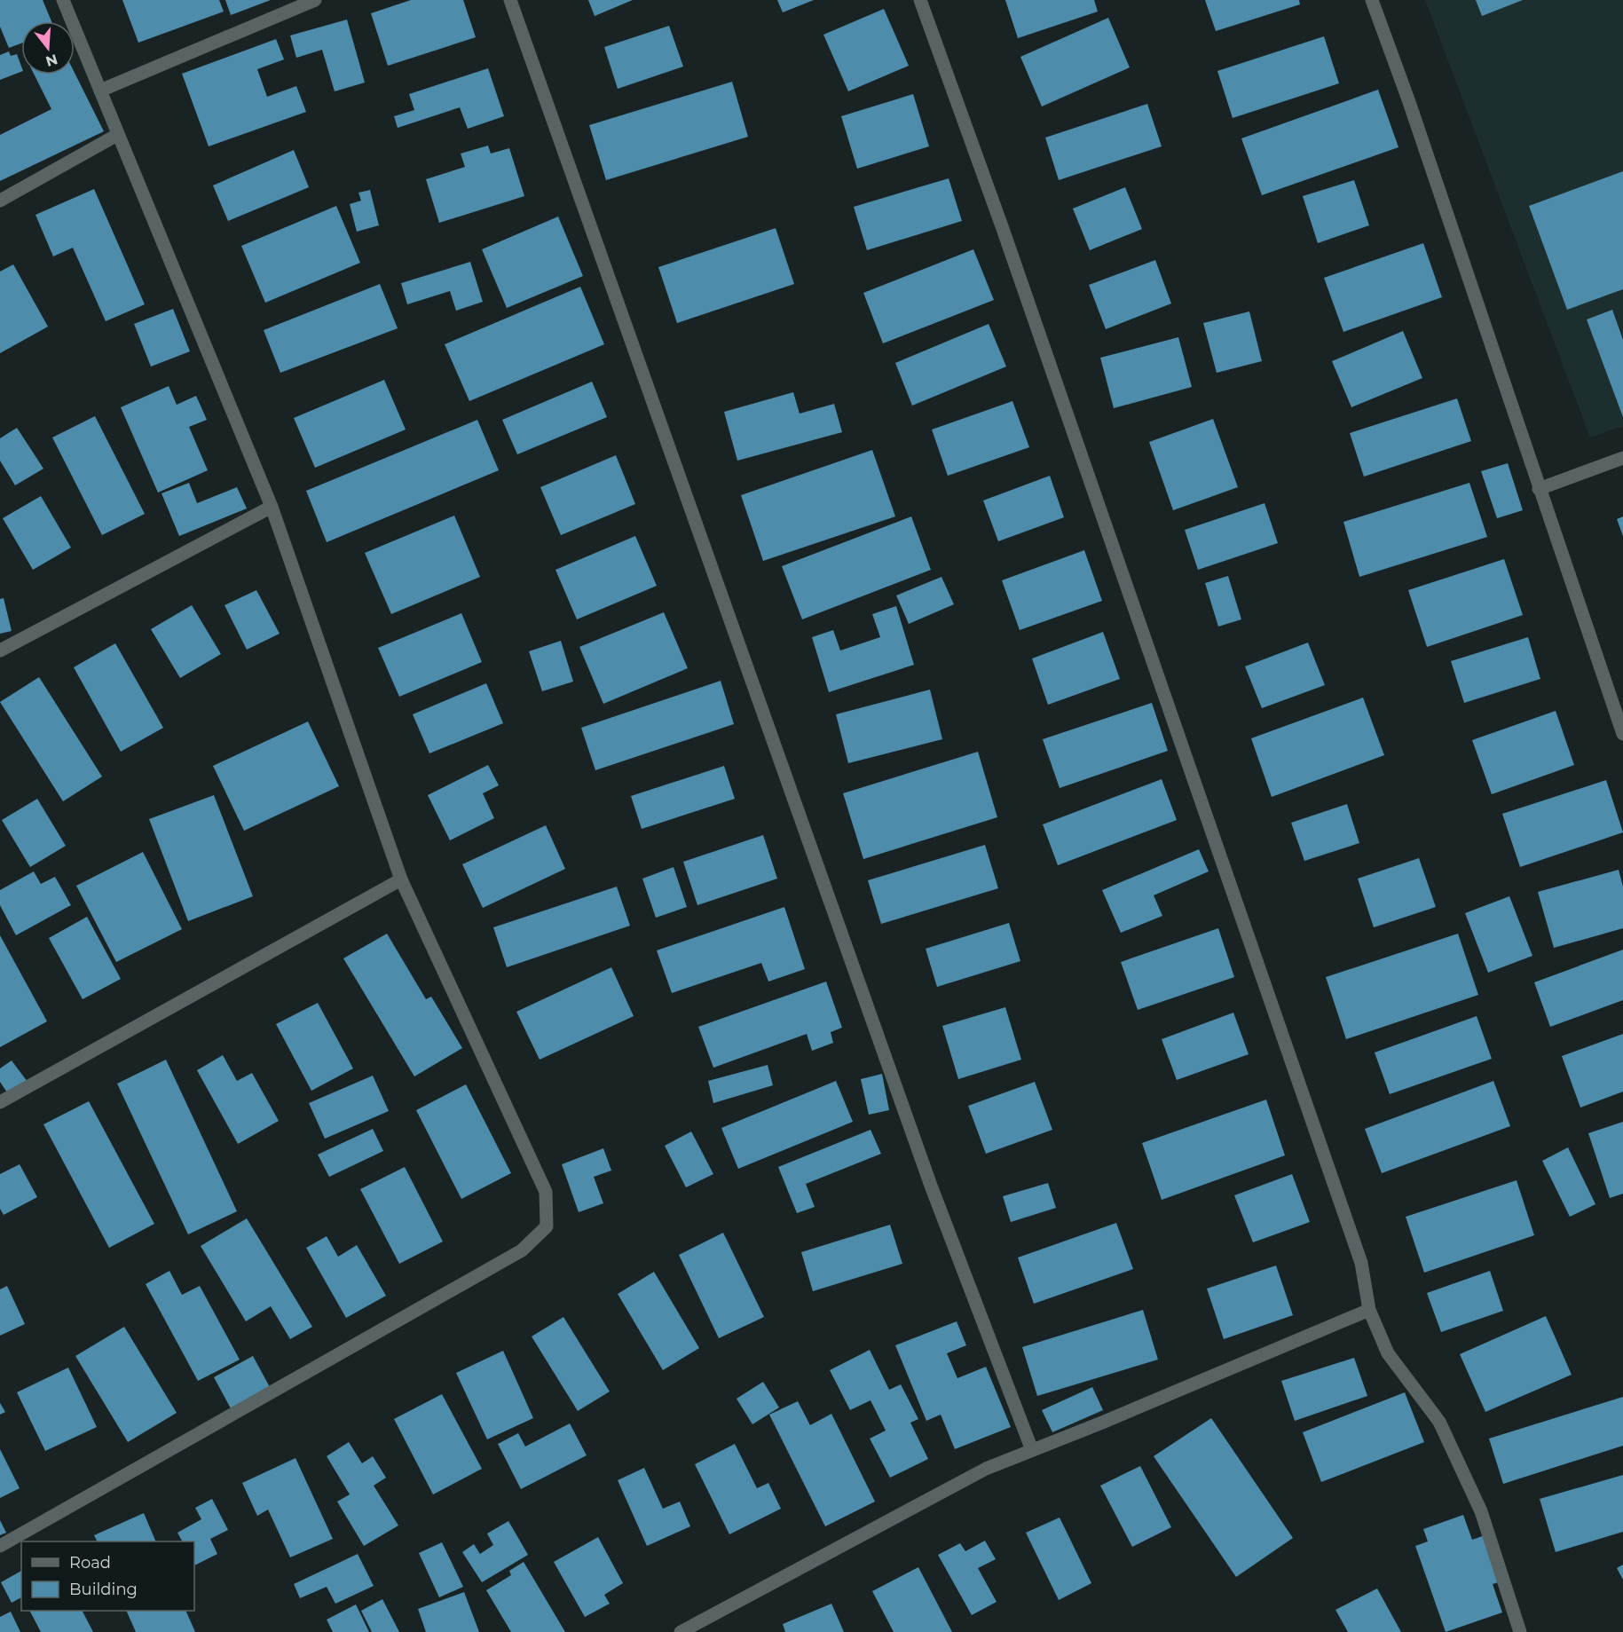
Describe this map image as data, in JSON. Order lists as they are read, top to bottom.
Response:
{
  "legend": ["Road", "Building"],
  "north": "bottom"
}
